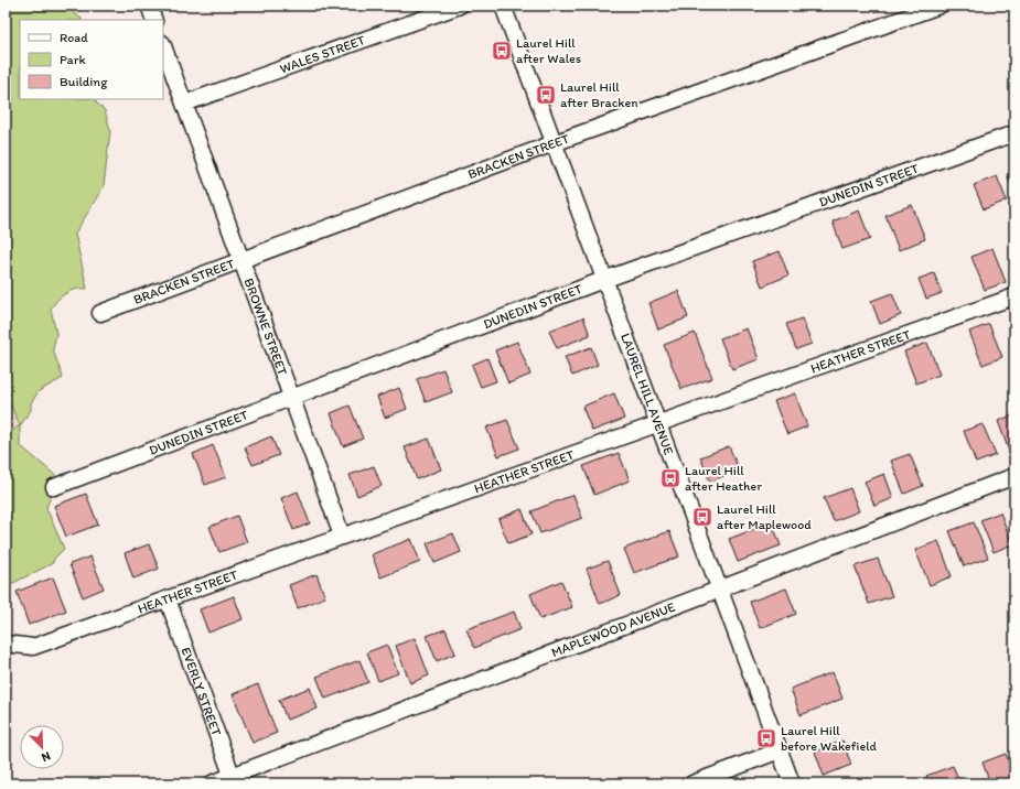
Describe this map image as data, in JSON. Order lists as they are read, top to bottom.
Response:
{
  "streets": {
    "street": [
      "WALES STREET",
      "BRACKEN STREET",
      "DUNEDIN STREET",
      "BROWNE STREET",
      "HEATHER STREET",
      "LAUREL HILL AVENUE",
      "MAPLEWOOD AVENUE",
      "EVERLY STREET"
    ]
  },
  "crossings": [
    ["WALES STREET", "BROWNE STREET"],
    ["BRACKEN STREET", "BROWNE STREET"],
    ["BRACKEN STREET", "LAUREL HILL AVENUE"],
    ["DUNEDIN STREET", "BROWNE STREET"],
    ["DUNEDIN STREET", "LAUREL HILL AVENUE"],
    ["BROWNE STREET", "HEATHER STREET"],
    ["HEATHER STREET", "LAUREL HILL AVENUE"],
    ["HEATHER STREET", "EVERLY STREET"],
    ["LAUREL HILL AVENUE", "MAPLEWOOD AVENUE"],
    ["MAPLEWOOD AVENUE", "EVERLY STREET"]
  ],
  "places": {
    "bus stop": [
      "Laurel Hill after Wales",
      "Laurel Hill after Bracken",
      "Laurel Hill after Heather",
      "Laurel Hill after Maplewood",
      "Laurel Hill before Wakefield"
    ]
  },
  "legend": ["Road", "Park", "Building"],
  "north": "bottom right"
}
